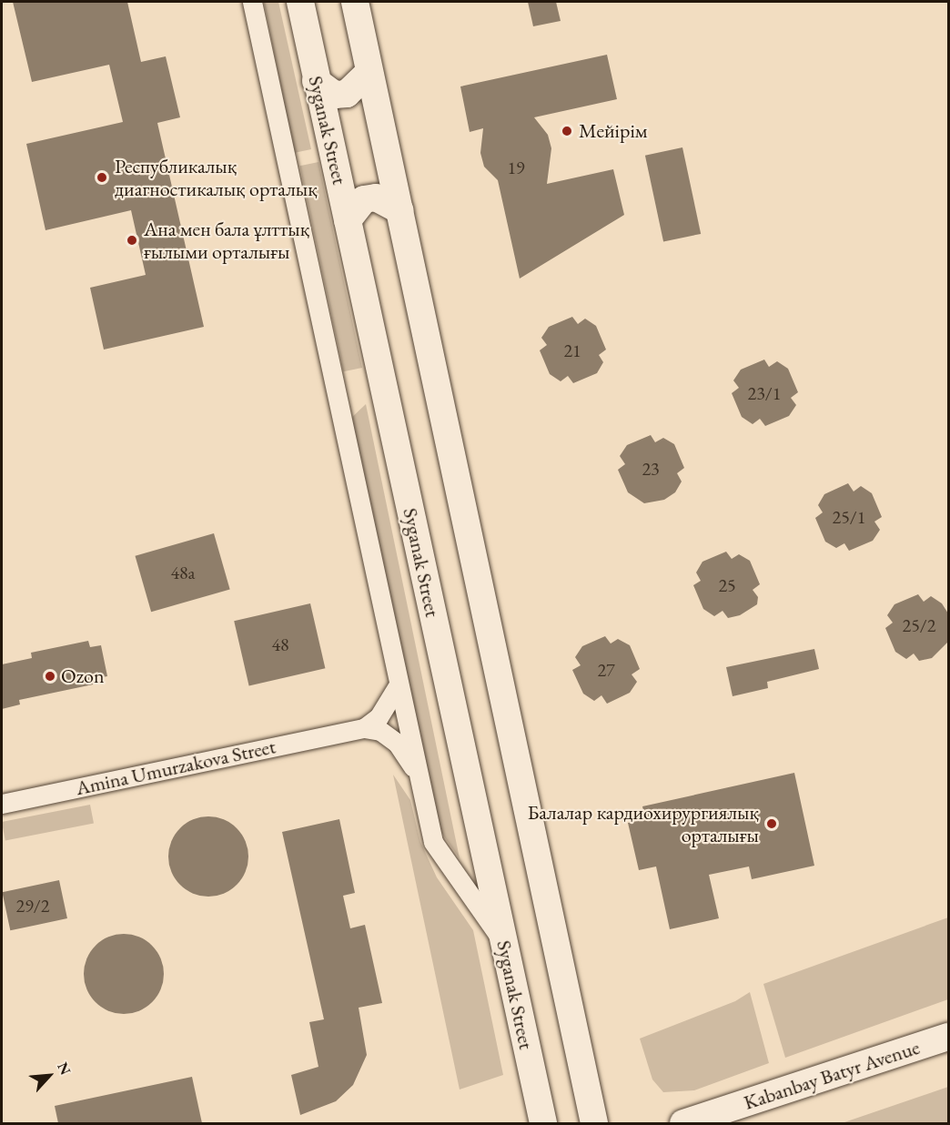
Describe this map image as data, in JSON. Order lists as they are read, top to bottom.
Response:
{
  "streets": {
    "main road": ["Syganak Street", "Kabanbay Batyr Avenue"],
    "street": ["Amina Umurzakova Street"]
  },
  "places": [
    "Мейірім",
    "Республикалық диагностикалық орталық",
    "Ана мен бала ұлттық ғылыми орталығы",
    "Ozon",
    "Балалар кардиохирургиялық орталығы"
  ],
  "house_numbers": [
    "19",
    "21",
    "23/1",
    "23",
    "25/1",
    "48а",
    "25",
    "25/2",
    "48",
    "27",
    "29/2"
  ],
  "north": "top right"
}
